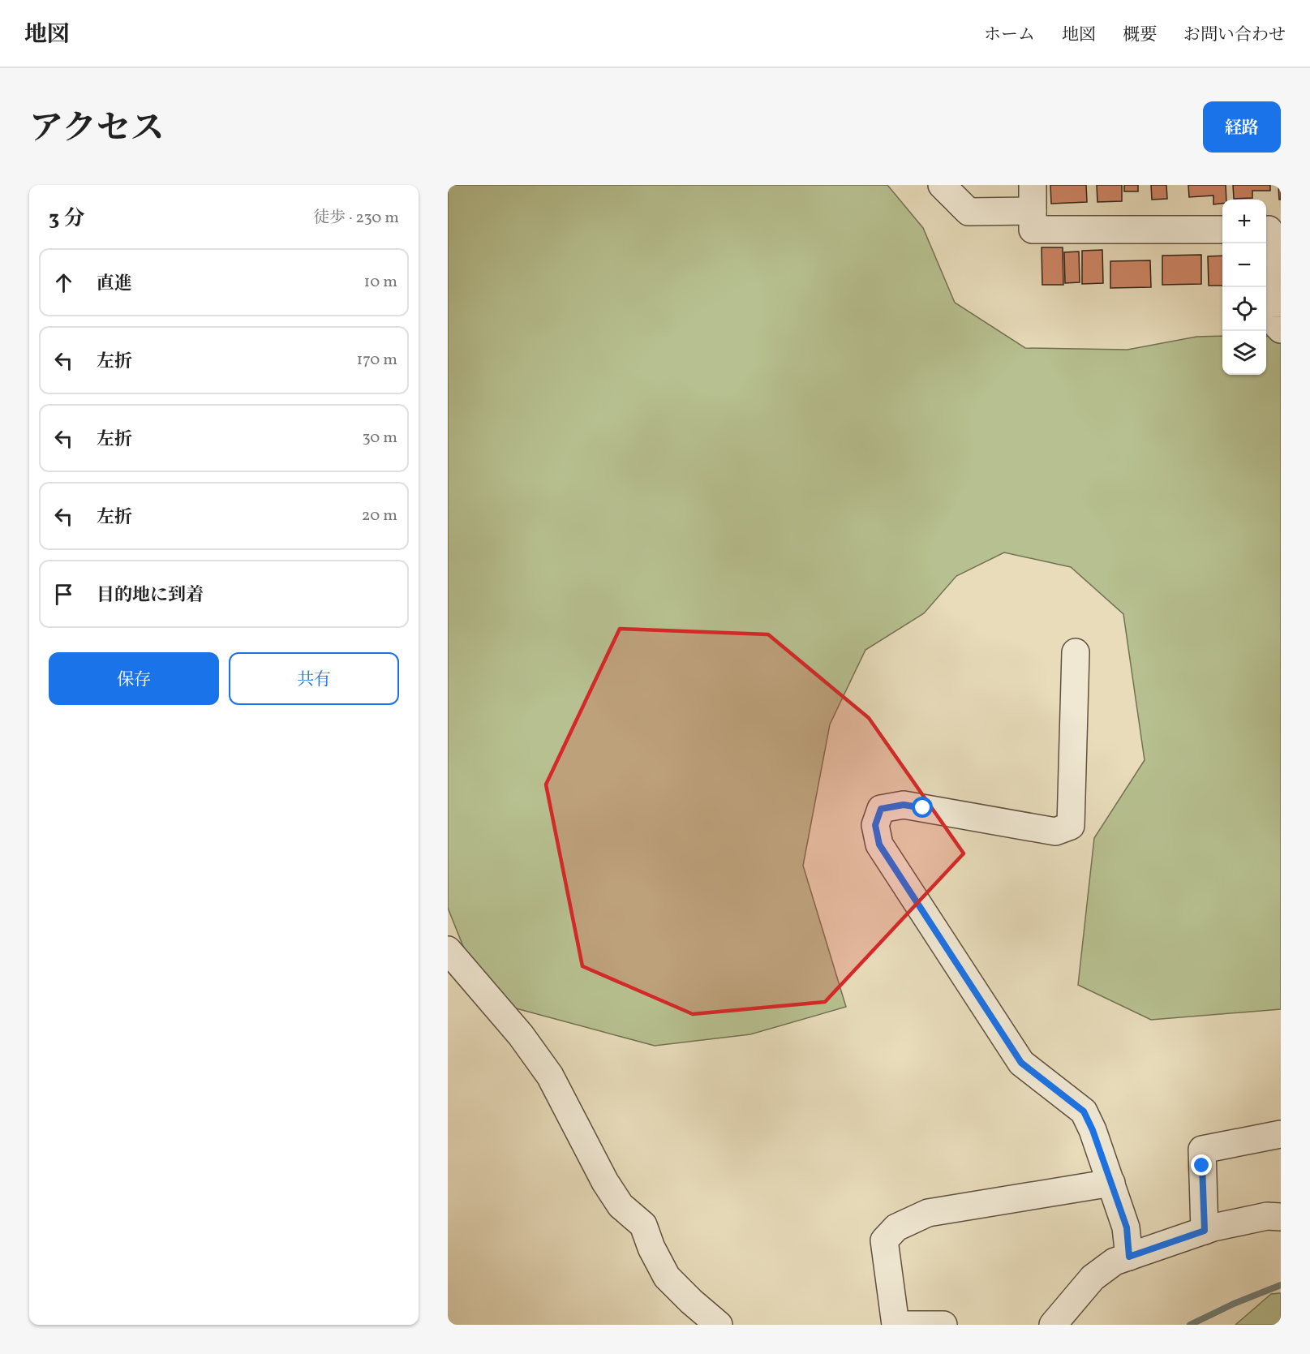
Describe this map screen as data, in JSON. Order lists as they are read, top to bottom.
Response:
{
  "page": {
    "header": "地図",
    "nav": [
      "ホーム",
      "地図",
      "概要",
      "お問い合わせ"
    ],
    "title": "アクセス",
    "buttons": [
      "経路",
      ["保存", "共有"]
    ],
    "heading": ["3 分", "徒歩 · 230 m"],
    "map_buttons": ["+", "−"],
    "list": [
      ["直進", "10 m"],
      ["左折", "170 m"],
      ["左折", "30 m"],
      ["左折", "20 m"],
      "目的地に到着"
    ]
  }
}
